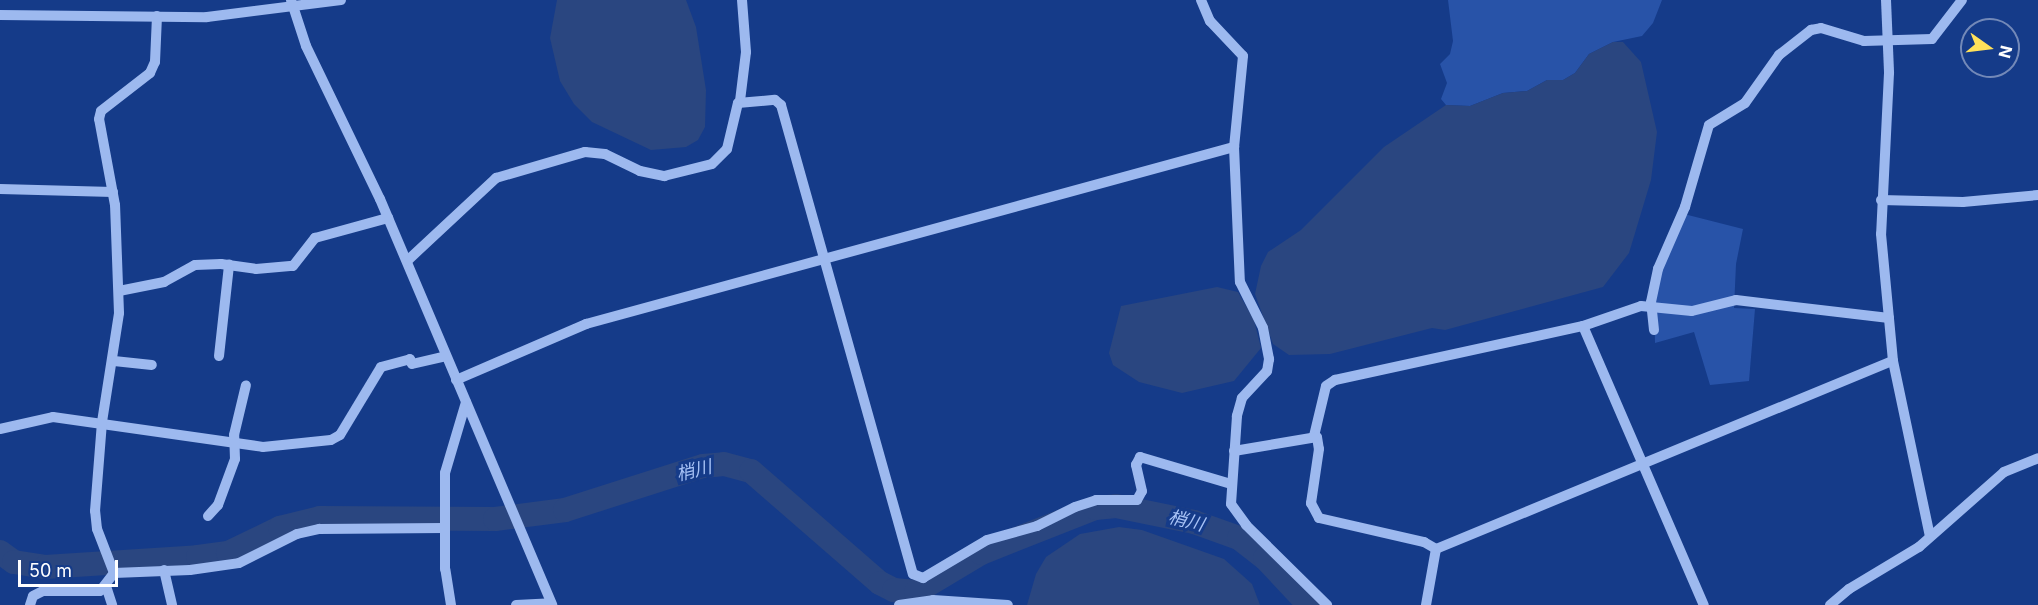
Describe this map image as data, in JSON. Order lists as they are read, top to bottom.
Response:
{
  "water": ["梢川"],
  "scale_bar": "50 m",
  "north": "right"
}
